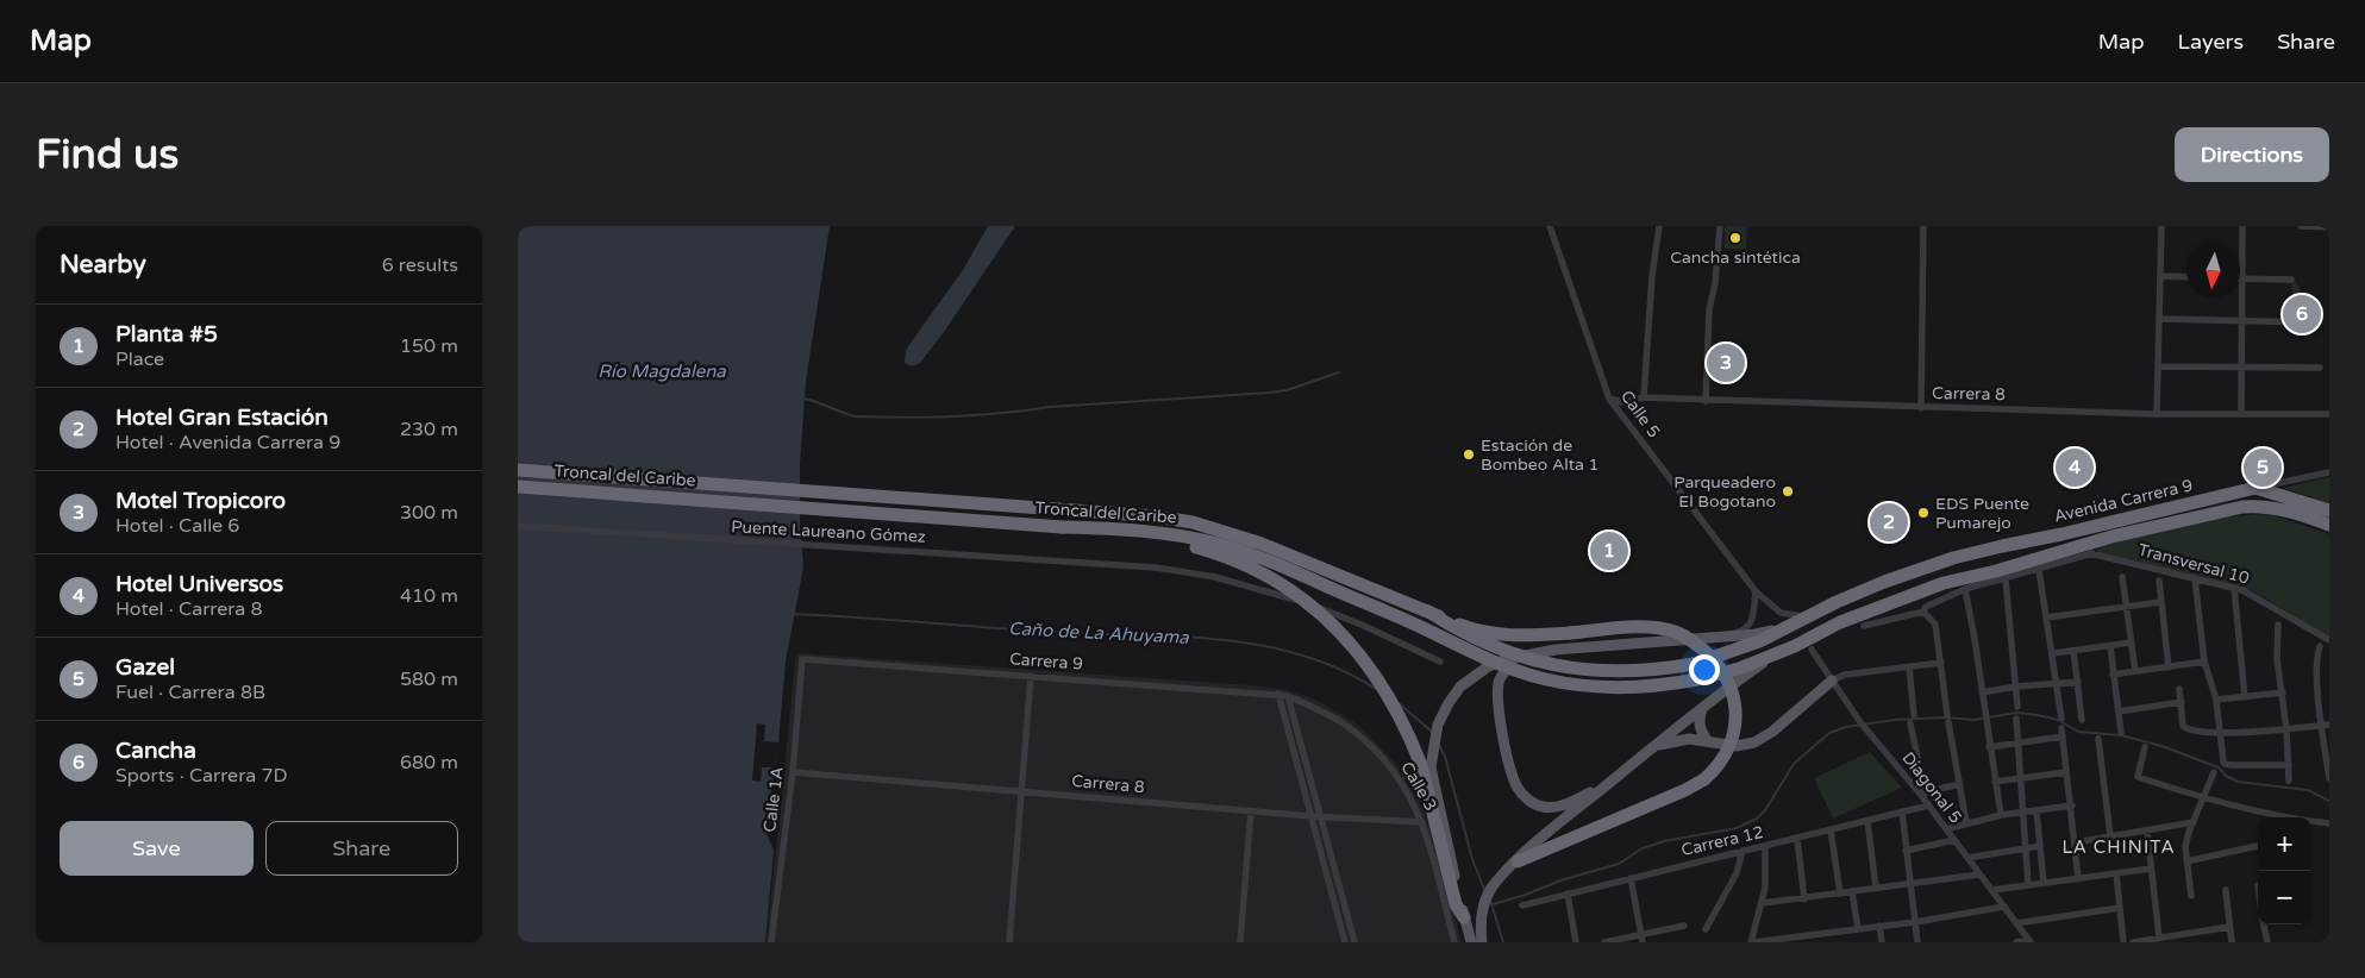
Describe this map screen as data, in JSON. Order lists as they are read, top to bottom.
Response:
{
  "streets": {
    "highway": ["Troncal del Caribe", "Avenida Carrera 9"],
    "street": [
      "Carrera 8",
      "Calle 5",
      "Puente Laureano Gómez",
      "Transversal 10",
      "Carrera 9",
      "Calle 3",
      "Diagonal 5",
      "Calle 1A",
      "Carrera 12"
    ]
  },
  "crossings": [
    ["Carrera 8", "Calle 5"],
    ["Carrera 8", "Calle 3"],
    ["Carrera 8", "Calle 1A"],
    ["Calle 5", "Avenida Carrera 9"],
    ["Troncal del Caribe", "Avenida Carrera 9"],
    ["Avenida Carrera 9", "Transversal 10"],
    ["Carrera 9", "Calle 3"],
    ["Carrera 9", "Calle 1A"],
    ["Diagonal 5", "Carrera 12"]
  ],
  "districts": ["LA CHINITA"],
  "water": ["Río Magdalena", "Caño de La Ahuyama"],
  "places": [
    "Cancha sintética",
    "Estación de Bombeo Alta 1",
    "Parqueadero El Bogotano",
    "EDS Puente Pumarejo"
  ],
  "north": "bottom",
  "page": {
    "header": "Map",
    "nav": ["Map", "Layers", "Share"],
    "buttons": [
      "Directions",
      ["Save", "Share"]
    ],
    "title": "Find us",
    "heading": ["Nearby", "6 results"],
    "pins": [
      "6",
      "3",
      "4",
      "5",
      "2",
      "1"
    ],
    "list": [
      {
        "mark": "1",
        "name": "Planta #5",
        "note": "Place",
        "value": "150 m"
      },
      {
        "mark": "2",
        "name": "Hotel Gran Estación",
        "note": "Hotel · Avenida Carrera 9",
        "value": "230 m"
      },
      {
        "mark": "3",
        "name": "Motel Tropicoro",
        "note": "Hotel · Calle 6",
        "value": "300 m"
      },
      {
        "mark": "4",
        "name": "Hotel Universos",
        "note": "Hotel · Carrera 8",
        "value": "410 m"
      },
      {
        "mark": "5",
        "name": "Gazel",
        "note": "Fuel · Carrera 8B",
        "value": "580 m"
      },
      {
        "mark": "6",
        "name": "Cancha",
        "note": "Sports · Carrera 7D",
        "value": "680 m"
      }
    ],
    "map_buttons": ["+", "−"]
  }
}
